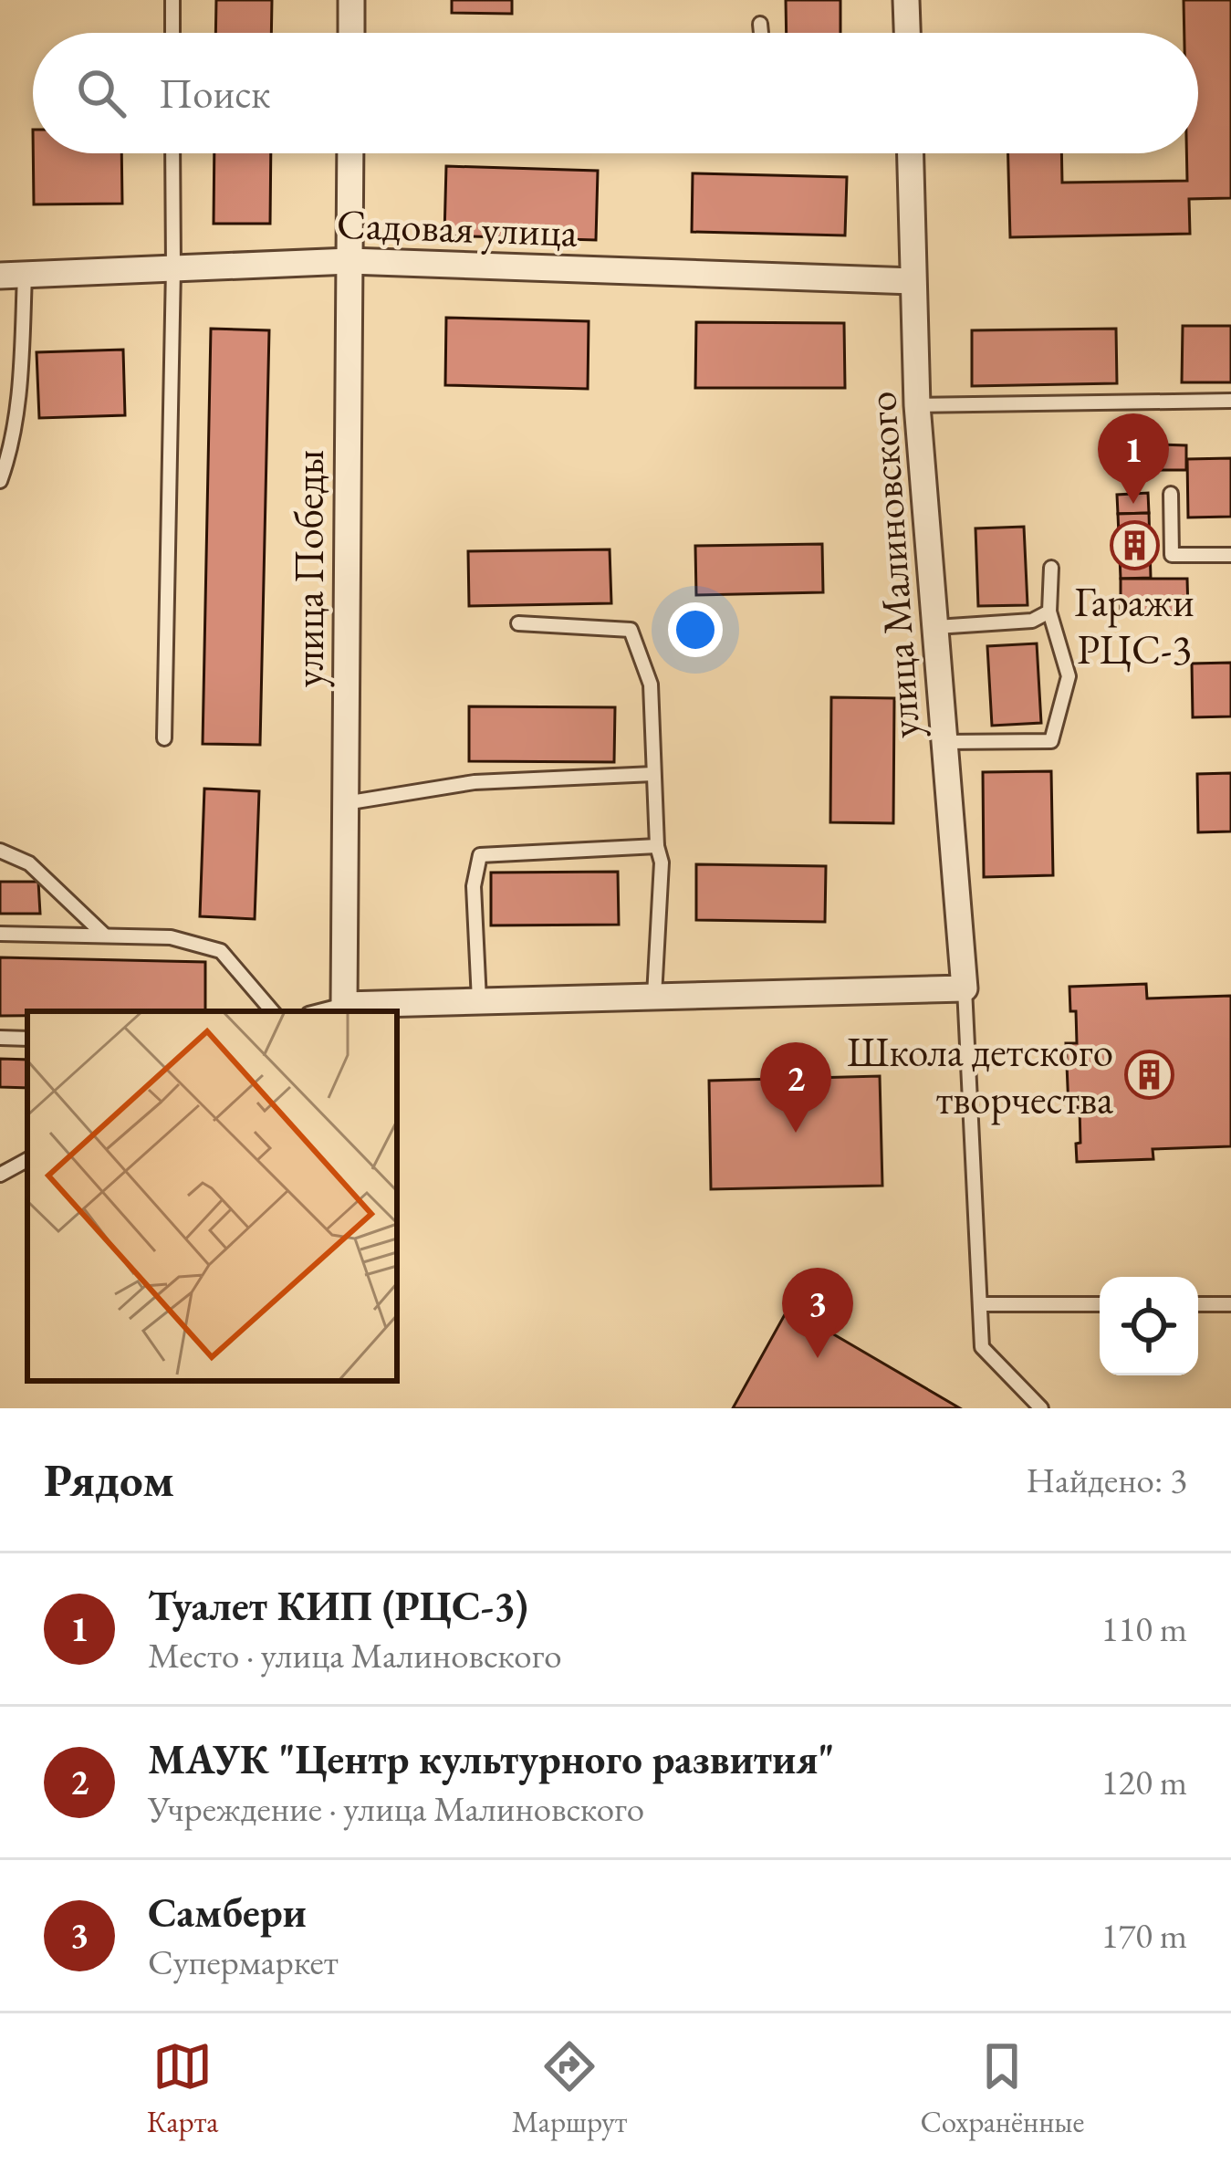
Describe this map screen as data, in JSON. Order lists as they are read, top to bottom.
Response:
{
  "streets": {
    "street": ["Садовая улица", "улица Малиновского", "улица Победы"]
  },
  "crossings": [
    ["Садовая улица", "улица Малиновского"],
    ["Садовая улица", "улица Победы"]
  ],
  "places": {
    "building": ["Гаражи РЦС-3", "Школа детского творчества"]
  },
  "page": {
    "search": "Поиск",
    "pins": ["1", "2", "3"],
    "heading": ["Рядом", "Найдено: 3"],
    "list": [
      {
        "mark": "1",
        "name": "Туалет КИП (РЦС-3)",
        "note": "Место · улица Малиновского",
        "value": "110 m"
      },
      {
        "mark": "2",
        "name": "МАУК \"Центр культурного развития\"",
        "note": "Учреждение · улица Малиновского",
        "value": "120 m"
      },
      {
        "mark": "3",
        "name": "Самбери",
        "note": "Супермаркет",
        "value": "170 m"
      }
    ],
    "nav": ["Карта", "Маршрут", "Сохранённые"]
  }
}
